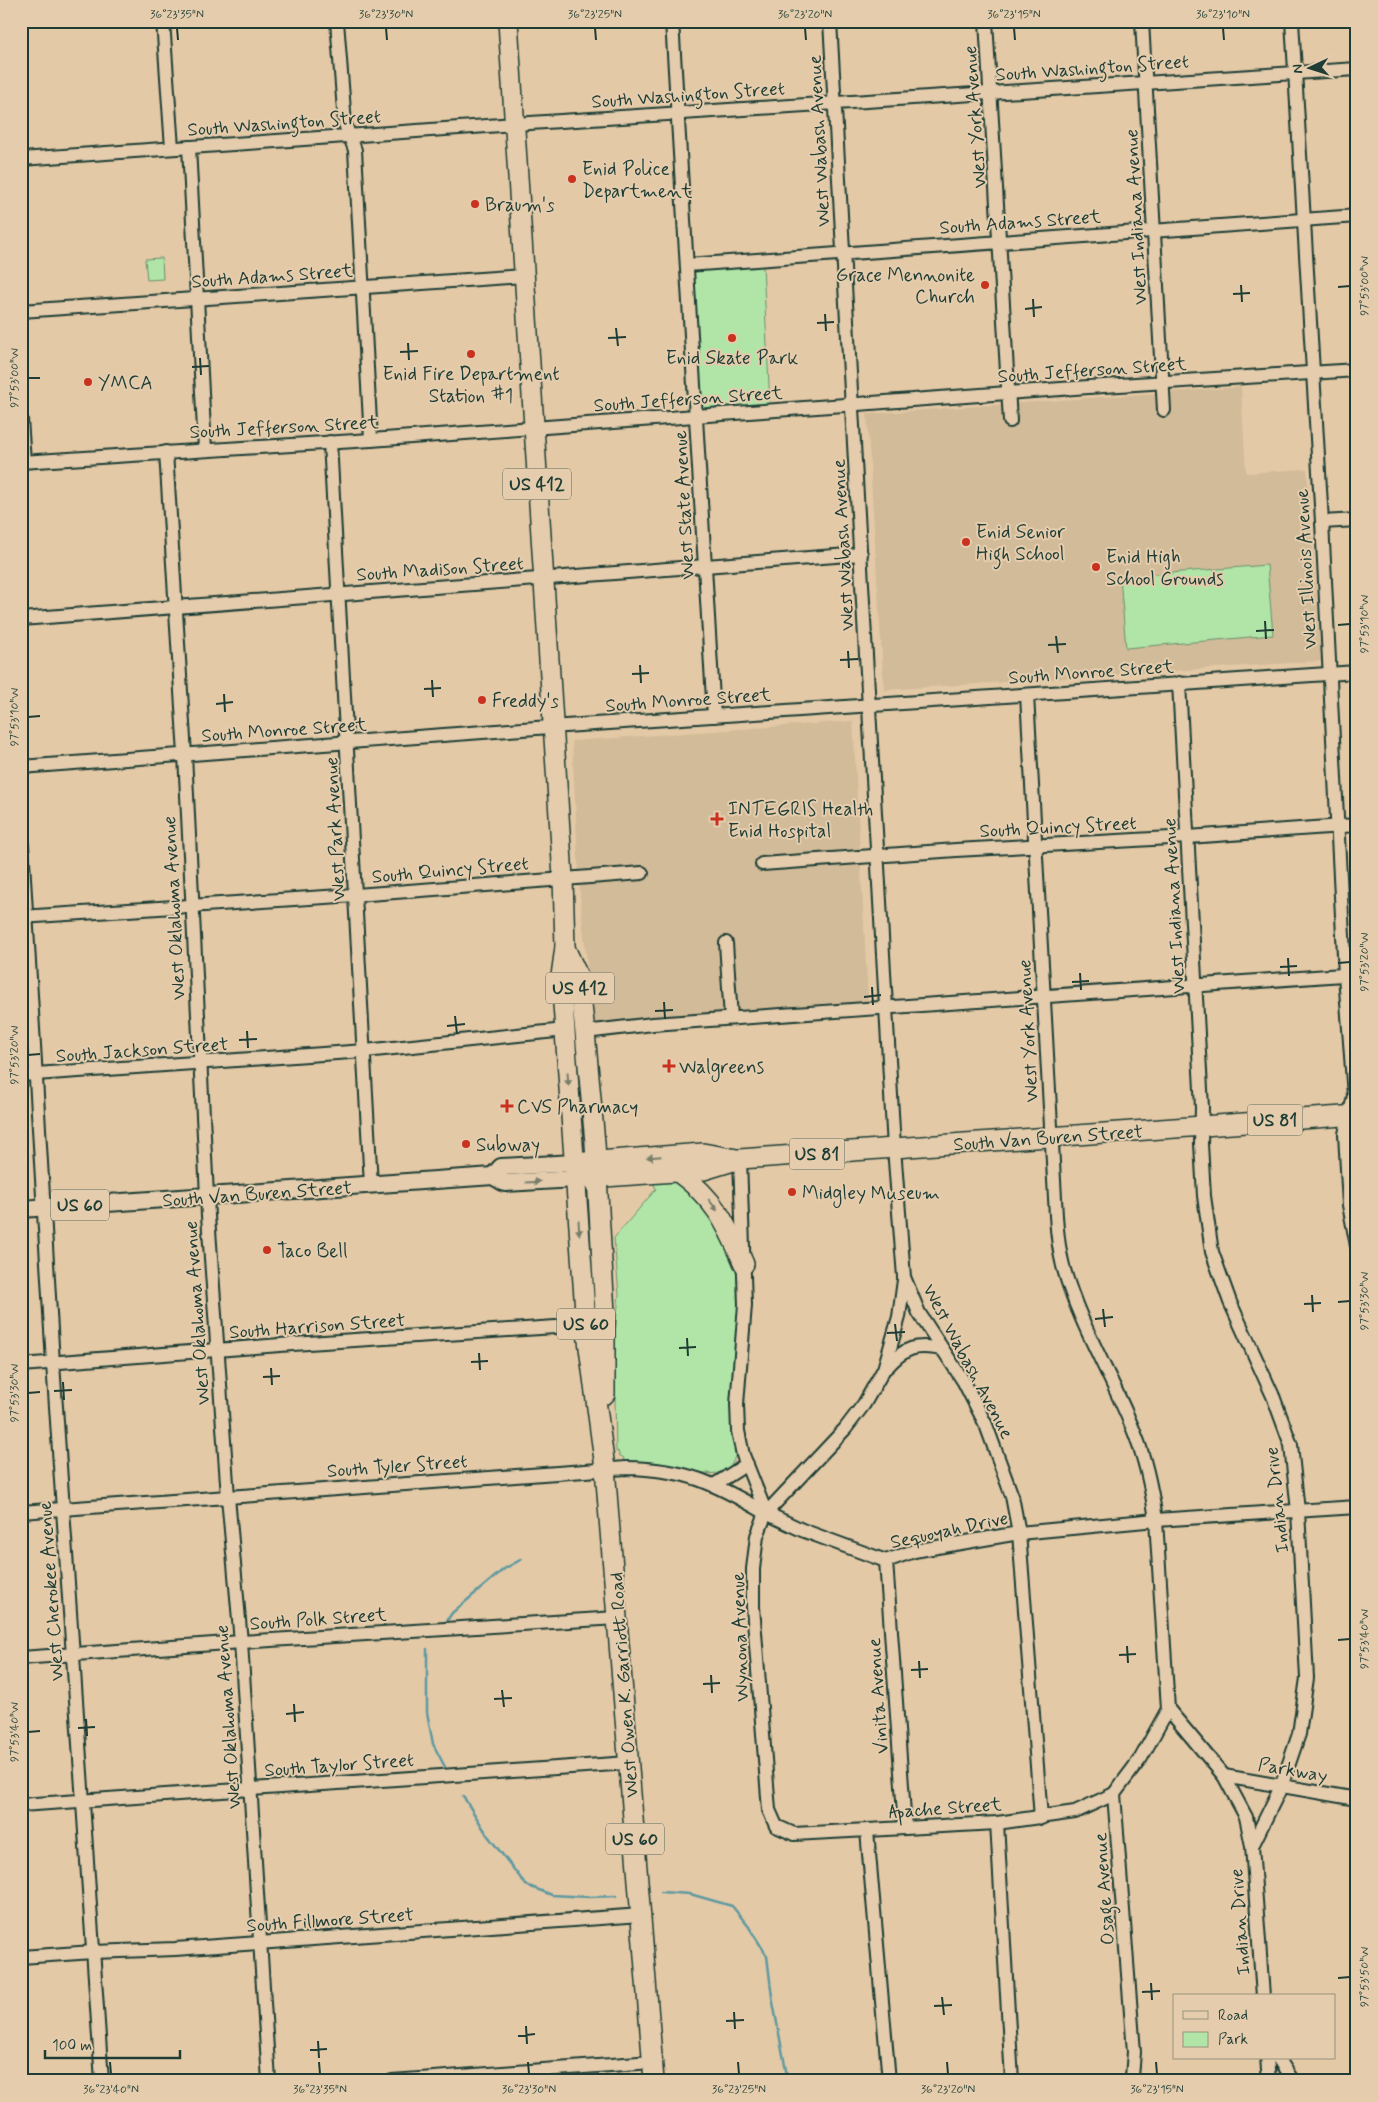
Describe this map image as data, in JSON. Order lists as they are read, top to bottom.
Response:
{
  "streets": {
    "highway": [
      "US 412",
      "US 81",
      "South Van Buren Street",
      "US 60",
      "West Owen K. Garriott Road"
    ],
    "street": [
      "South Washington Street",
      "West York Avenue",
      "West Wabash Avenue",
      "West Indiana Avenue",
      "South Adams Street",
      "South Jefferson Street",
      "West State Avenue",
      "South Madison Street",
      "West Illinois Avenue",
      "South Monroe Street",
      "South Quincy Street",
      "West Park Avenue",
      "West Oklahoma Avenue",
      "South Jackson Street",
      "South Harrison Street",
      "South Tyler Street",
      "Indian Drive",
      "Sequoyah Drive",
      "West Cherokee Avenue",
      "South Polk Street",
      "Wynona Avenue",
      "Vinita Avenue",
      "South Taylor Street",
      "Parkway",
      "Apache Street",
      "Osage Avenue",
      "South Fillmore Street"
    ]
  },
  "crossings": [
    ["South Washington Street", "West York Avenue"],
    ["South Washington Street", "West Wabash Avenue"],
    ["South Washington Street", "West Indiana Avenue"],
    ["South Washington Street", "West State Avenue"],
    ["South Washington Street", "West Illinois Avenue"],
    ["South Washington Street", "West Owen K. Garriott Road"],
    ["West York Avenue", "South Adams Street"],
    ["West York Avenue", "South Jefferson Street"],
    ["West York Avenue", "South Monroe Street"],
    ["West York Avenue", "South Quincy Street"],
    ["West York Avenue", "South Van Buren Street"],
    ["West York Avenue", "Sequoyah Drive"],
    ["West Wabash Avenue", "South Adams Street"],
    ["West Wabash Avenue", "South Jefferson Street"],
    ["West Wabash Avenue", "South Madison Street"],
    ["West Wabash Avenue", "South Monroe Street"],
    ["West Wabash Avenue", "South Quincy Street"],
    ["West Wabash Avenue", "South Van Buren Street"],
    ["West Wabash Avenue", "Sequoyah Drive"],
    ["West Wabash Avenue", "Wynona Avenue"],
    ["West Wabash Avenue", "Apache Street"],
    ["West Indiana Avenue", "South Adams Street"],
    ["West Indiana Avenue", "South Jefferson Street"],
    ["West Indiana Avenue", "South Monroe Street"],
    ["West Indiana Avenue", "South Quincy Street"],
    ["West Indiana Avenue", "South Van Buren Street"],
    ["West Indiana Avenue", "Indian Drive"],
    ["South Adams Street", "West State Avenue"],
    ["South Adams Street", "West Illinois Avenue"],
    ["South Adams Street", "West Owen K. Garriott Road"],
    ["South Jefferson Street", "West State Avenue"],
    ["South Jefferson Street", "West Illinois Avenue"],
    ["South Jefferson Street", "West Park Avenue"],
    ["South Jefferson Street", "West Oklahoma Avenue"],
    ["South Jefferson Street", "West Owen K. Garriott Road"],
    ["West State Avenue", "South Madison Street"],
    ["West State Avenue", "South Monroe Street"],
    ["South Madison Street", "West Park Avenue"],
    ["South Madison Street", "West Oklahoma Avenue"],
    ["South Madison Street", "West Owen K. Garriott Road"],
    ["West Illinois Avenue", "South Monroe Street"],
    ["West Illinois Avenue", "South Quincy Street"],
    ["West Illinois Avenue", "South Van Buren Street"],
    ["South Monroe Street", "West Park Avenue"],
    ["South Monroe Street", "West Oklahoma Avenue"],
    ["South Monroe Street", "West Owen K. Garriott Road"],
    ["South Quincy Street", "West Park Avenue"],
    ["South Quincy Street", "West Oklahoma Avenue"],
    ["South Quincy Street", "West Cherokee Avenue"],
    ["South Quincy Street", "West Owen K. Garriott Road"],
    ["West Park Avenue", "South Jackson Street"],
    ["West Park Avenue", "South Van Buren Street"],
    ["West Oklahoma Avenue", "South Jackson Street"],
    ["West Oklahoma Avenue", "South Van Buren Street"],
    ["West Oklahoma Avenue", "South Harrison Street"],
    ["West Oklahoma Avenue", "South Tyler Street"],
    ["West Oklahoma Avenue", "South Polk Street"],
    ["West Oklahoma Avenue", "South Taylor Street"],
    ["West Oklahoma Avenue", "South Fillmore Street"],
    ["South Jackson Street", "West Cherokee Avenue"],
    ["South Jackson Street", "West Owen K. Garriott Road"],
    ["South Van Buren Street", "Indian Drive"],
    ["South Van Buren Street", "West Cherokee Avenue"],
    ["South Van Buren Street", "West Owen K. Garriott Road"],
    ["South Harrison Street", "West Cherokee Avenue"],
    ["South Harrison Street", "West Owen K. Garriott Road"],
    ["South Tyler Street", "Sequoyah Drive"],
    ["South Tyler Street", "West Cherokee Avenue"],
    ["South Tyler Street", "Wynona Avenue"],
    ["South Tyler Street", "West Owen K. Garriott Road"],
    ["Indian Drive", "Sequoyah Drive"],
    ["Indian Drive", "Parkway"],
    ["Sequoyah Drive", "Wynona Avenue"],
    ["Sequoyah Drive", "Vinita Avenue"],
    ["West Cherokee Avenue", "South Polk Street"],
    ["West Cherokee Avenue", "South Taylor Street"],
    ["West Cherokee Avenue", "South Fillmore Street"],
    ["South Polk Street", "West Owen K. Garriott Road"],
    ["Wynona Avenue", "Apache Street"],
    ["West Owen K. Garriott Road", "South Taylor Street"],
    ["West Owen K. Garriott Road", "South Fillmore Street"],
    ["Vinita Avenue", "Apache Street"],
    ["Apache Street", "Osage Avenue"]
  ],
  "places": {
    "other": [
      "Enid Police Department",
      "Braum's",
      "Grace Mennonite Church",
      "Enid Skate Park",
      "Enid Fire Department Station #1",
      "YMCA",
      "Enid Senior High School",
      "Enid High School Grounds",
      "Freddy's",
      "Subway",
      "Midgley Museum",
      "Taco Bell"
    ],
    "health": ["INTEGRIS Health Enid Hospital", "Walgreens", "CVS Pharmacy"]
  },
  "legend": ["Road", "Park"],
  "scale_bar": "100 m",
  "north": "left",
  "coordinates": [
    "36°23'35\"N",
    "36°23'30\"N",
    "36°23'25\"N",
    "36°23'20\"N",
    "36°23'15\"N",
    "36°23'10\"N",
    "97°53'00\"W",
    "97°53'10\"W",
    "97°53'20\"W",
    "97°53'30\"W",
    "97°53'40\"W",
    "97°53'50\"W",
    "36°23'40\"N"
  ]
}
